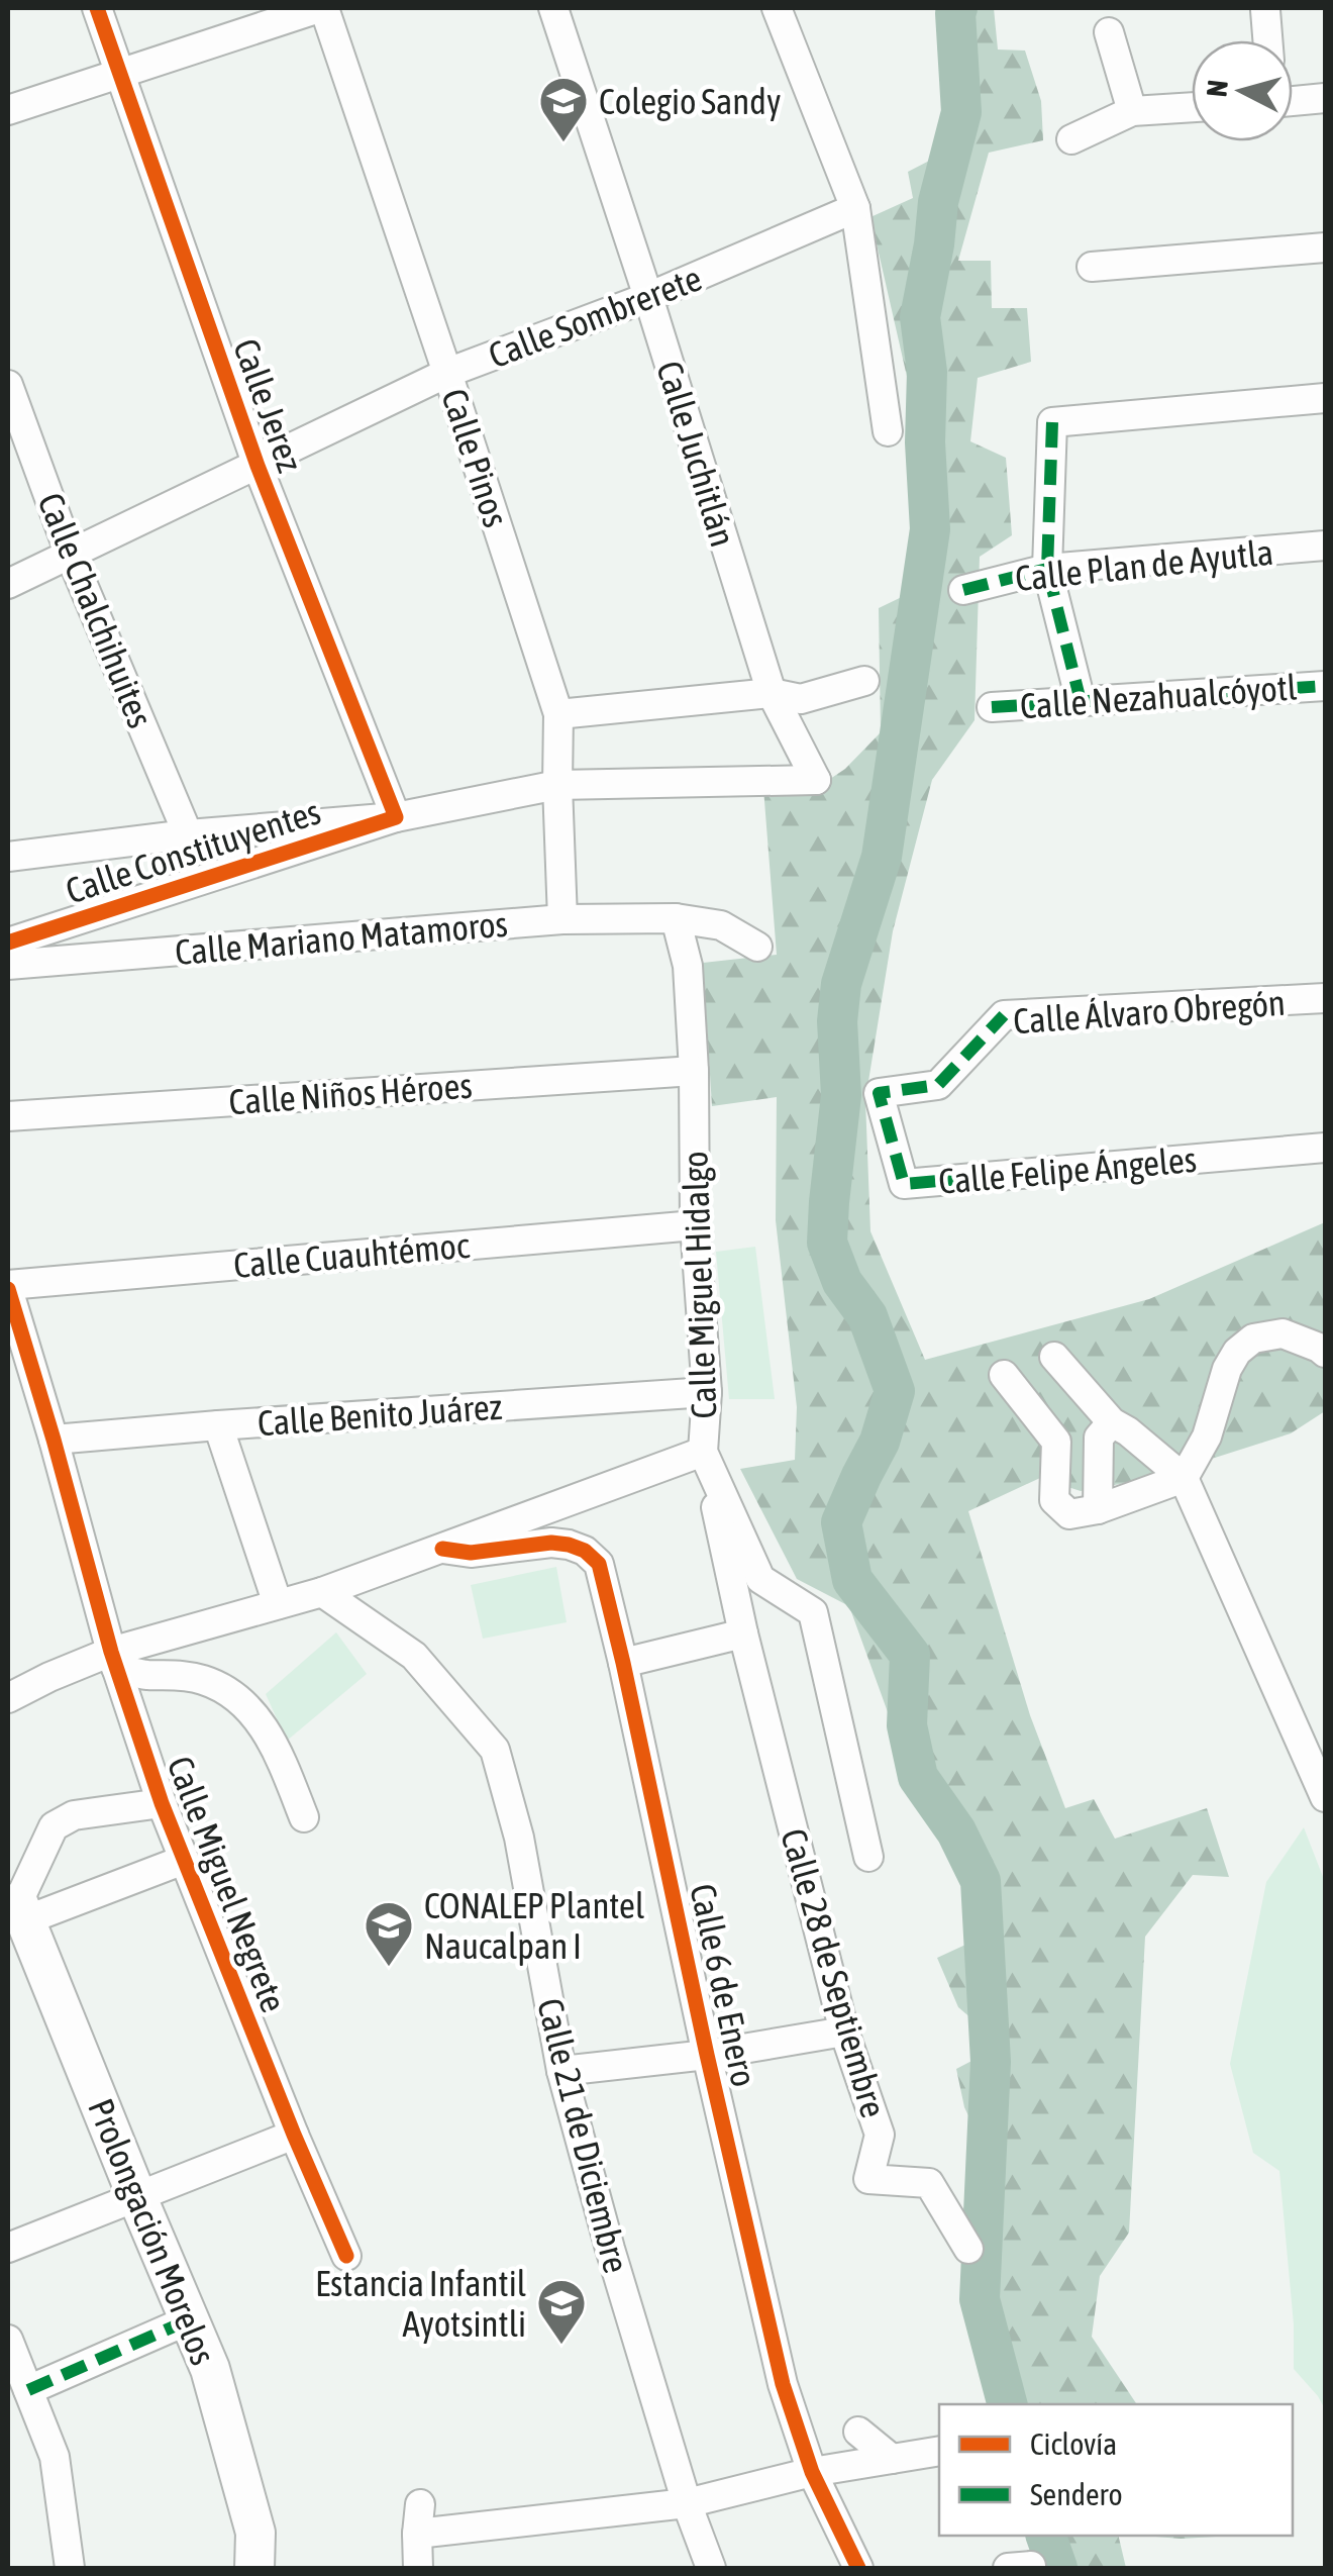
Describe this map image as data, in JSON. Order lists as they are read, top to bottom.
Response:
{
  "streets": {
    "main road": ["Prolongación Morelos"],
    "street": [
      "Calle Sombrerete",
      "Calle Jerez",
      "Calle Juchitlán",
      "Calle Pinos",
      "Calle Plan de Ayutla",
      "Calle Chalchihuites",
      "Calle Nezahualcóyotl",
      "Calle Constituyentes",
      "Calle Mariano Matamoros",
      "Calle Álvaro Obregón",
      "Calle Niños Héroes",
      "Calle Felipe Ángeles",
      "Calle Cuauhtémoc",
      "Calle Miguel Hidalgo",
      "Calle Benito Juárez",
      "Calle Miguel Negrete",
      "Calle 28 de Septiembre",
      "Calle 6 de Enero",
      "Calle 21 de Diciembre"
    ]
  },
  "crossings": [
    ["Calle Sombrerete", "Calle Jerez"],
    ["Calle Sombrerete", "Calle Juchitlán"],
    ["Calle Sombrerete", "Calle Pinos"],
    ["Calle Sombrerete", "Calle Chalchihuites"],
    ["Calle Jerez", "Calle Constituyentes"],
    ["Calle Pinos", "Calle Mariano Matamoros"],
    ["Calle Mariano Matamoros", "Calle Miguel Hidalgo"],
    ["Calle Álvaro Obregón", "Calle Felipe Ángeles"],
    ["Calle Niños Héroes", "Calle Miguel Hidalgo"],
    ["Calle Cuauhtémoc", "Calle Miguel Hidalgo"],
    ["Calle Cuauhtémoc", "Calle Miguel Negrete"],
    ["Calle Miguel Hidalgo", "Calle Benito Juárez"],
    ["Calle Miguel Hidalgo", "Calle 28 de Septiembre"],
    ["Calle Benito Juárez", "Calle Miguel Negrete"]
  ],
  "places": {
    "school or university": ["Colegio Sandy", "CONALEP Plantel Naucalpan I", "Estancia Infantil Ayotsintli"]
  },
  "legend": ["Ciclovía", "Sendero"],
  "north": "left"
}
